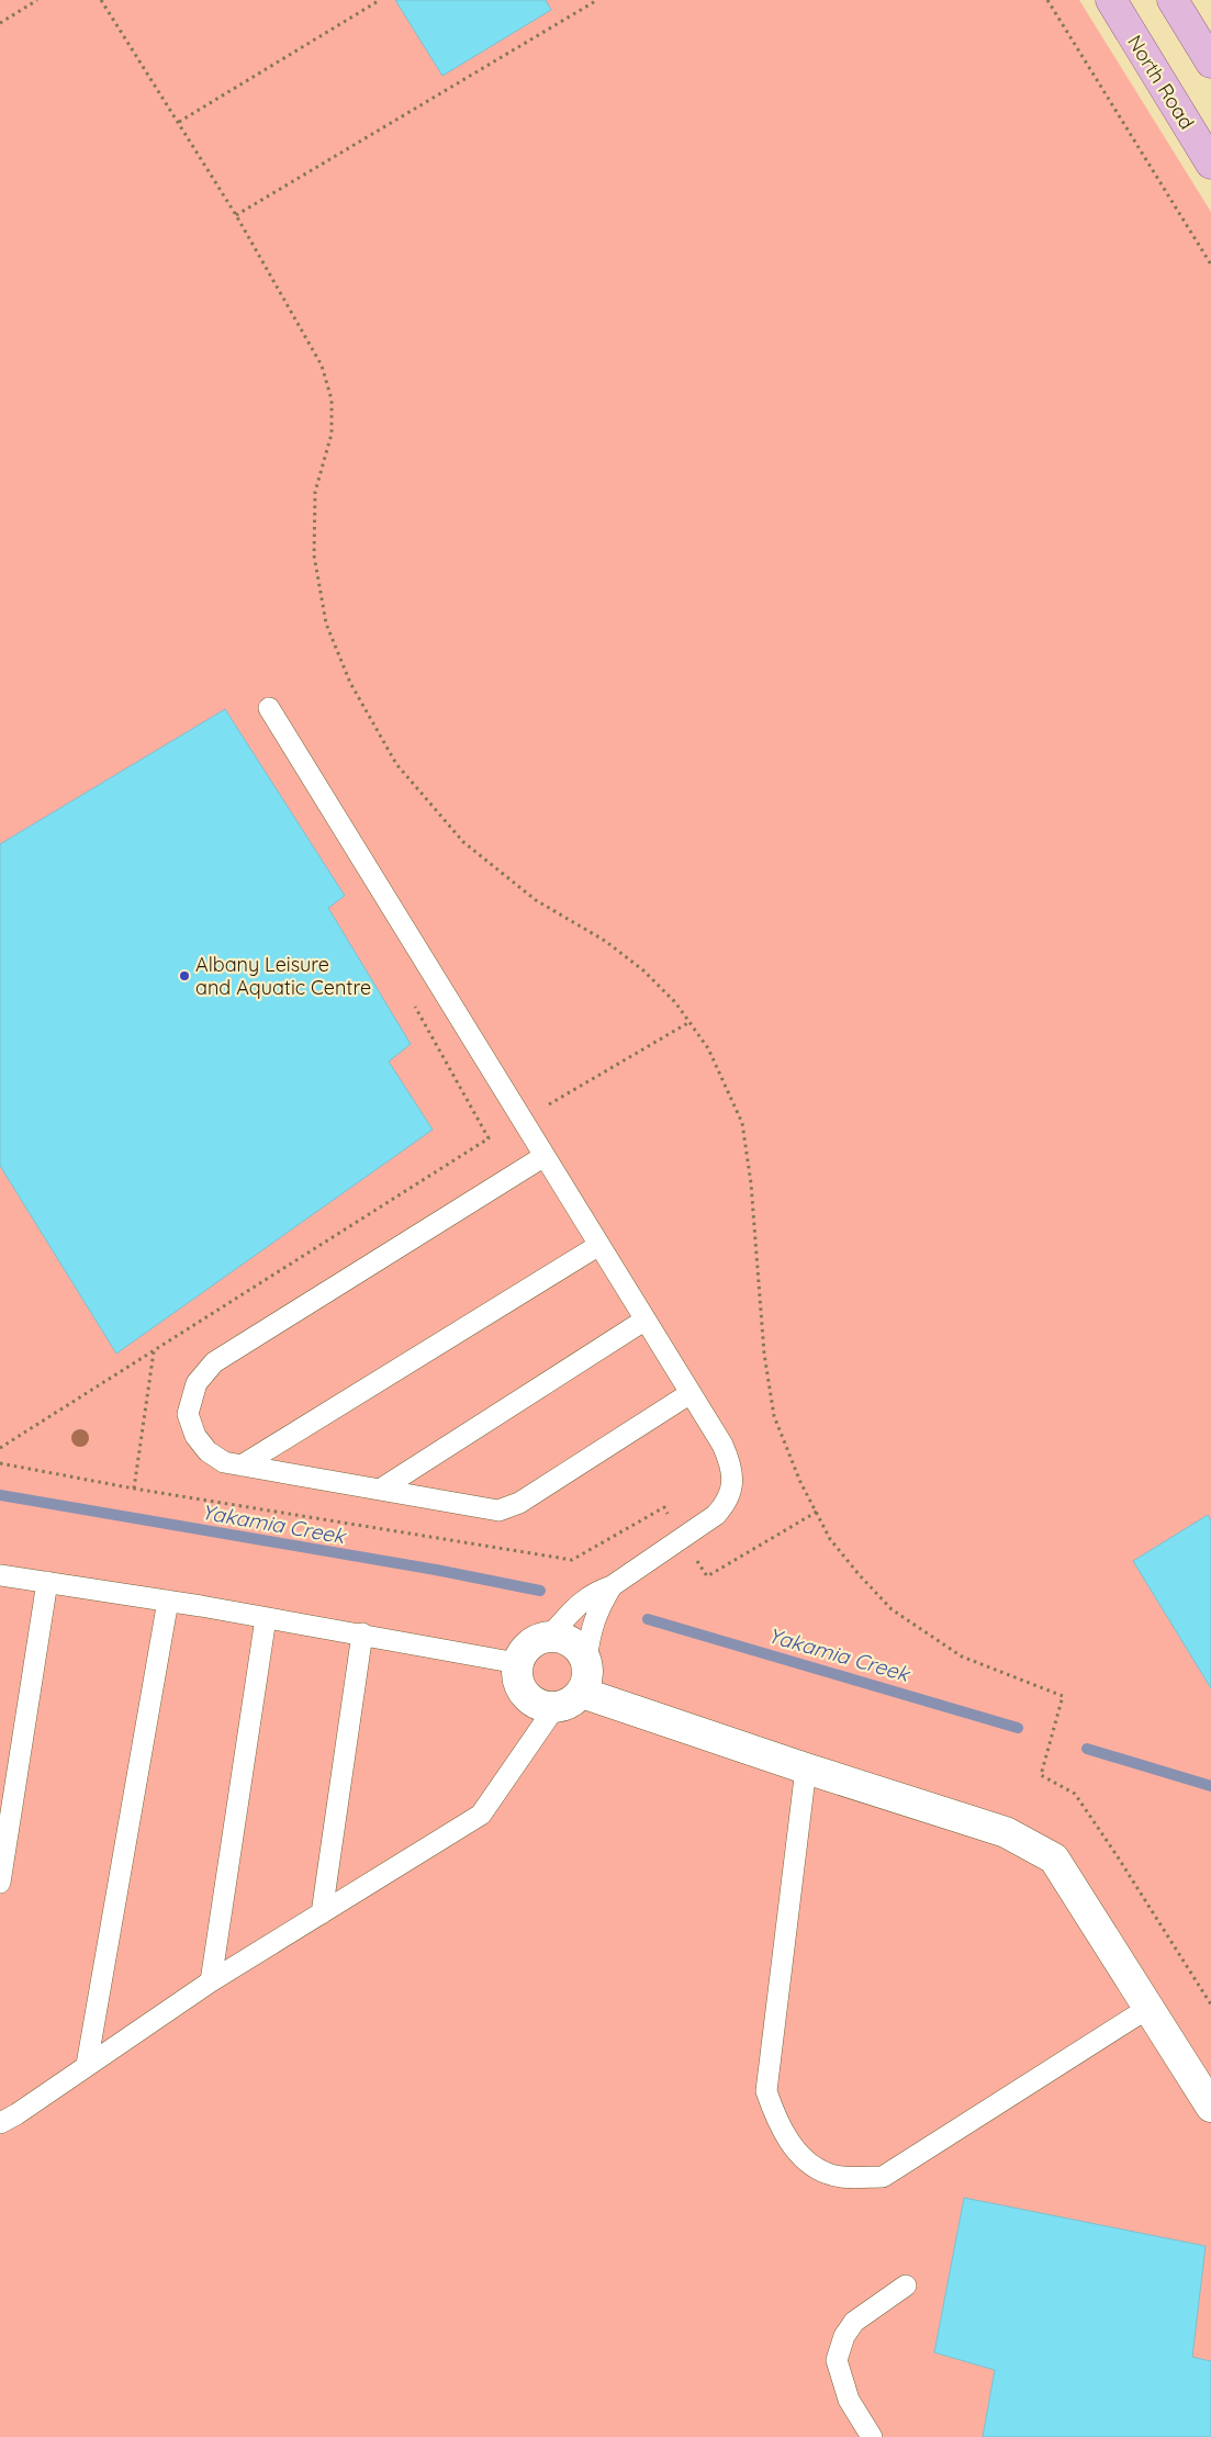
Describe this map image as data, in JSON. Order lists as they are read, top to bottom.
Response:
{
  "streets": {
    "main road": ["North Road"]
  },
  "water": ["Yakamia Creek"],
  "places": ["Albany Leisure and Aquatic Centre"]
}
